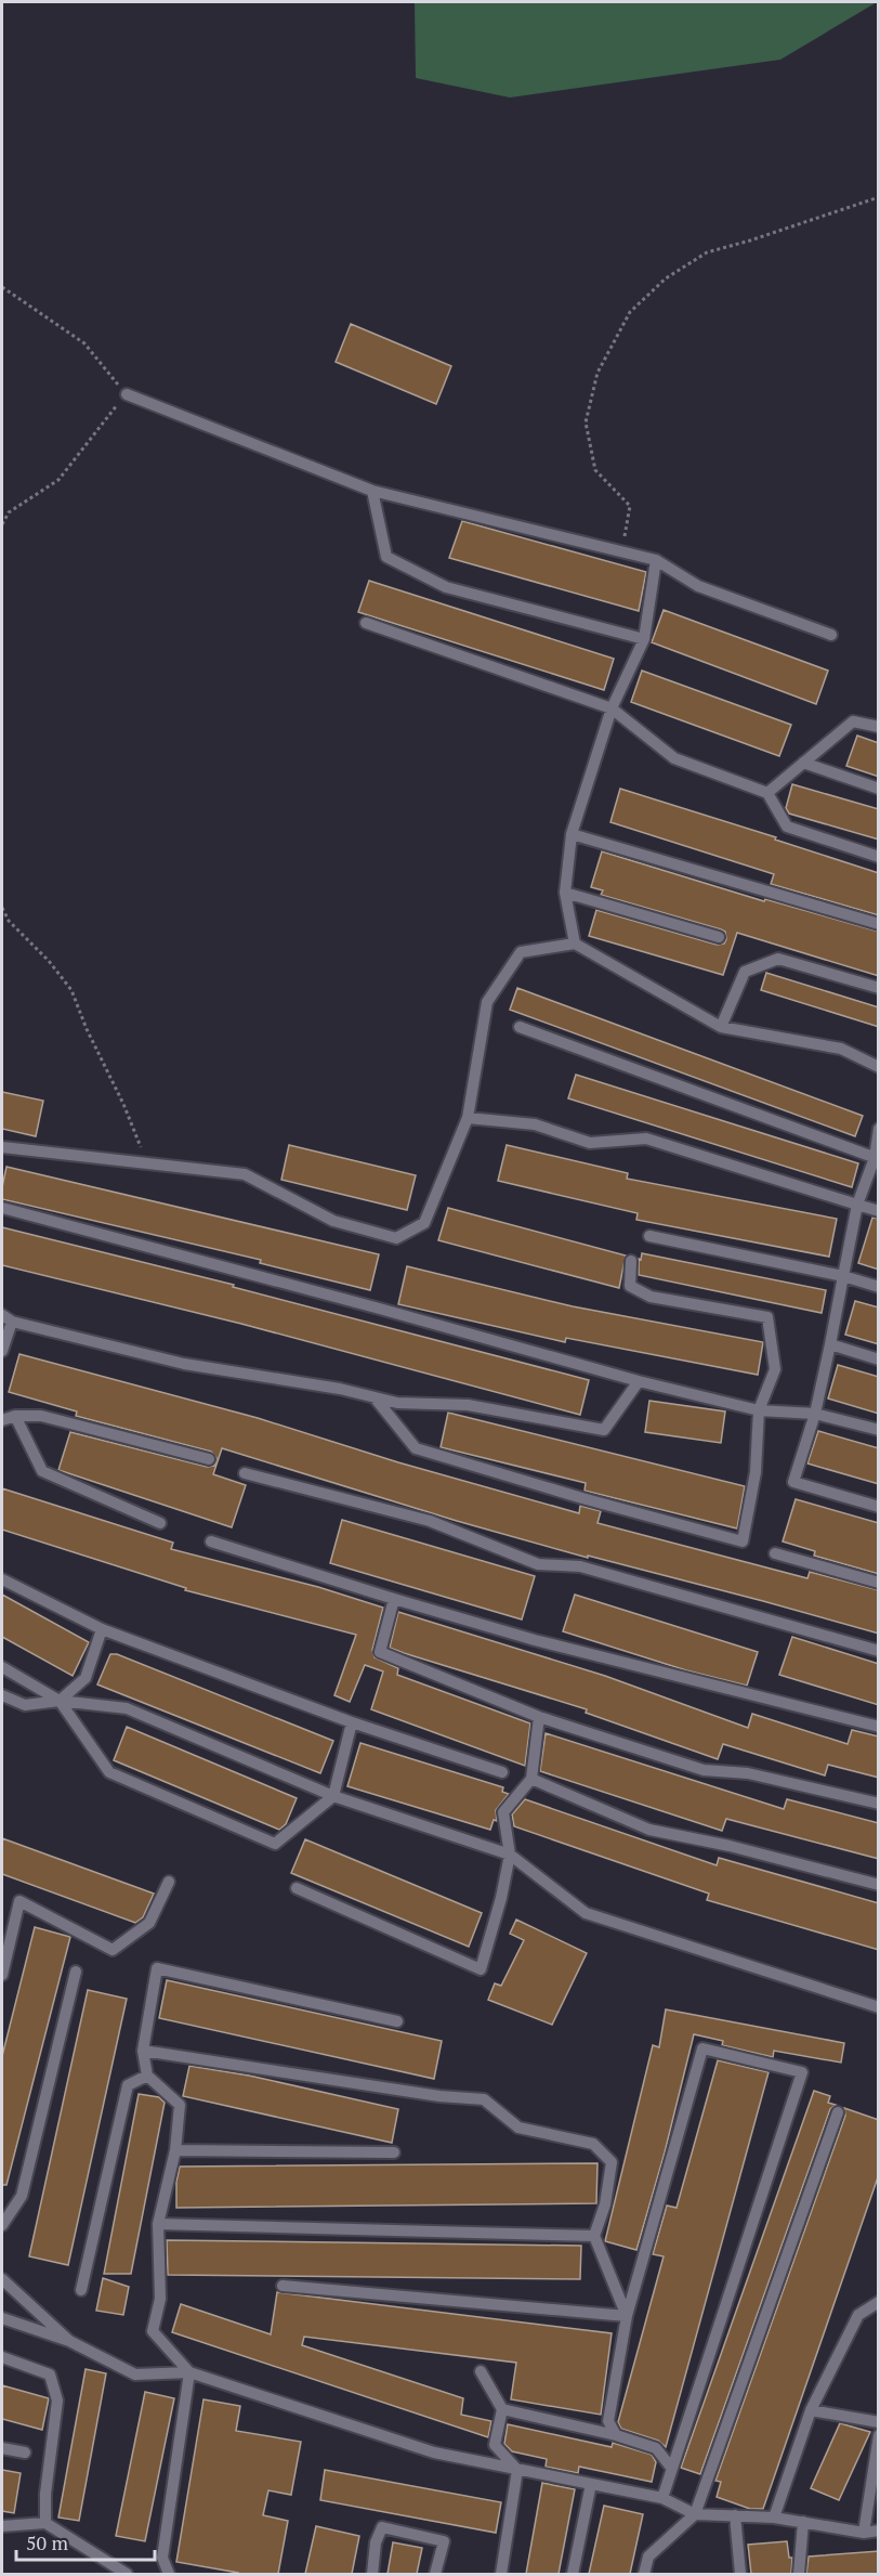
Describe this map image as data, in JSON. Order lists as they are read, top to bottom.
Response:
{
  "scale_bar": "50 m"
}
